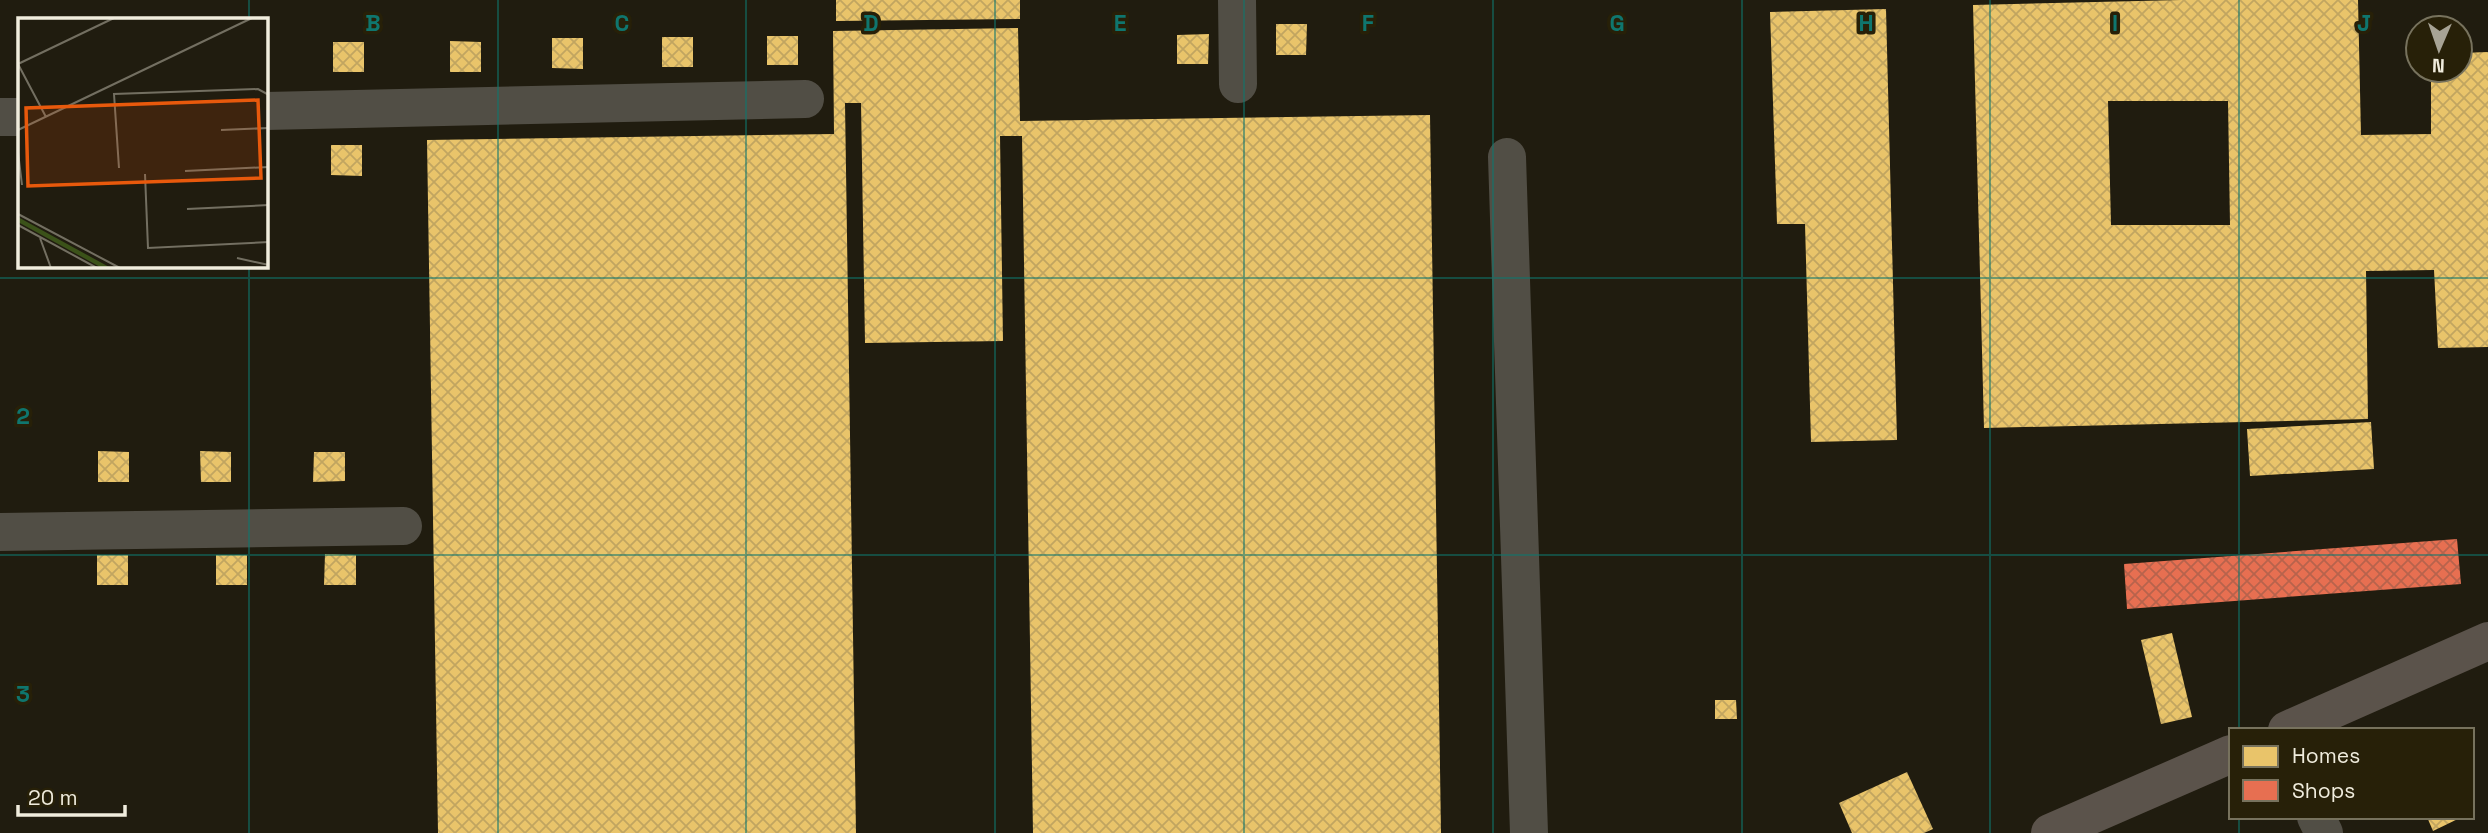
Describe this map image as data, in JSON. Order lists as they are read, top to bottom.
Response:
{
  "legend": ["Homes", "Shops"],
  "scale_bar": "20 m",
  "north": "bottom",
  "grid": {
    "columns": [
      "B",
      "C",
      "D",
      "E",
      "F",
      "G",
      "H",
      "I",
      "J"
    ],
    "rows": ["2", "3"]
  }
}
